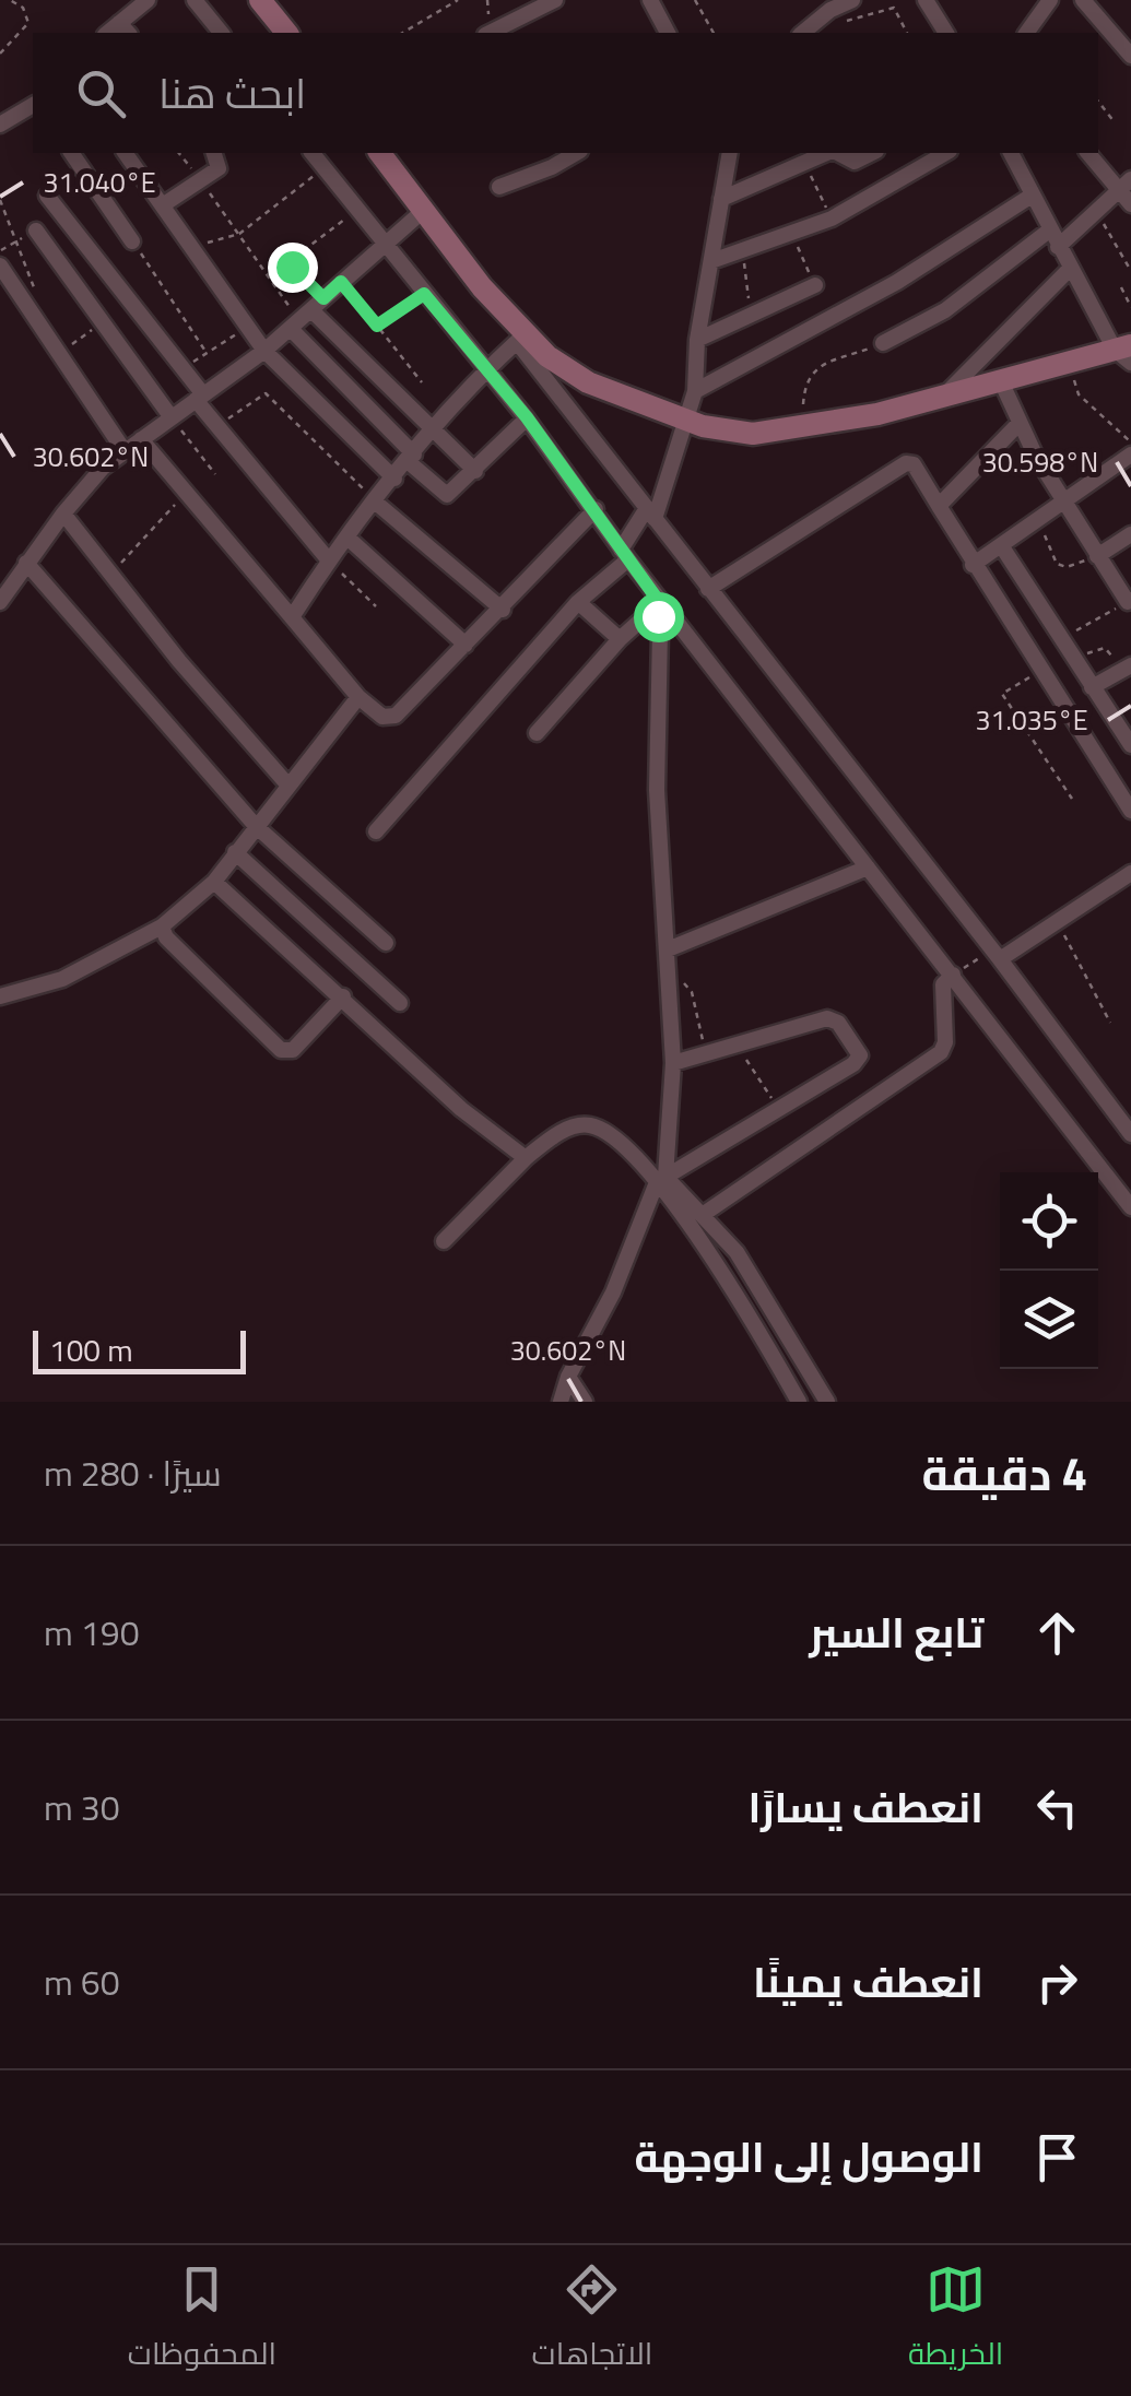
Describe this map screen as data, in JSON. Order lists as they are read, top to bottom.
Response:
{
  "scale_bar": "100 m",
  "page": {
    "search": "ابحث هنا",
    "scale": "100 m",
    "heading": ["4 دقيقة", "سيرًا · 280 m"],
    "list": [
      ["تابع السير", "190 m"],
      ["انعطف يسارًا", "30 m"],
      ["انعطف يمينًا", "60 m"],
      "الوصول إلى الوجهة"
    ],
    "nav": ["الخريطة", "الاتجاهات", "المحفوظات"]
  },
  "coordinates": [
    "31.040°E",
    "30.602°N",
    "30.598°N",
    "31.035°E"
  ]
}
